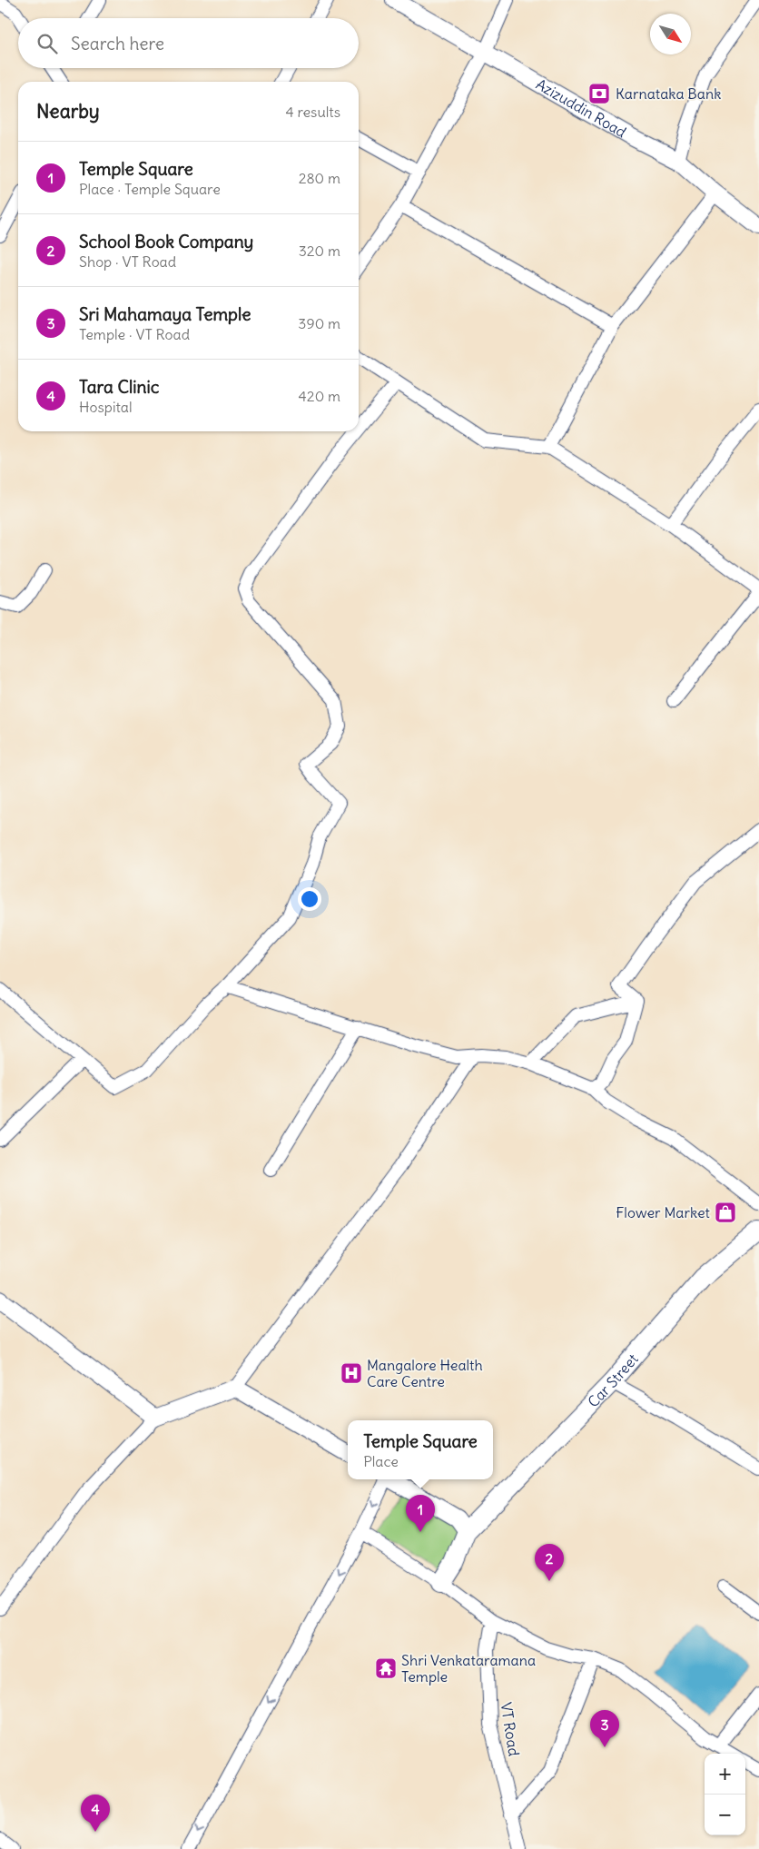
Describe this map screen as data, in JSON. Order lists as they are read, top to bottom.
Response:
{
  "streets": {
    "main road": ["Car Street"],
    "street": ["Azizuddin Road", "VT Road"]
  },
  "places": {
    "bank": ["Karnataka Bank"],
    "shop": ["Flower Market"],
    "hospital": ["Mangalore Health Care Centre"],
    "temple": ["Shri Venkataramana Temple"]
  },
  "north": "bottom right",
  "page": {
    "search": "Search here",
    "heading": ["Nearby", "4 results"],
    "list": [
      {
        "mark": "1",
        "name": "Temple Square",
        "note": "Place · Temple Square",
        "value": "280 m"
      },
      {
        "mark": "2",
        "name": "School Book Company",
        "note": "Shop · VT Road",
        "value": "320 m"
      },
      {
        "mark": "3",
        "name": "Sri Mahamaya Temple",
        "note": "Temple · VT Road",
        "value": "390 m"
      },
      {
        "mark": "4",
        "name": "Tara Clinic",
        "note": "Hospital",
        "value": "420 m"
      }
    ],
    "popup": ["Temple Square", "Place"],
    "pins": [
      "1",
      "2",
      "3",
      "4"
    ],
    "map_buttons": ["+", "−"]
  }
}
